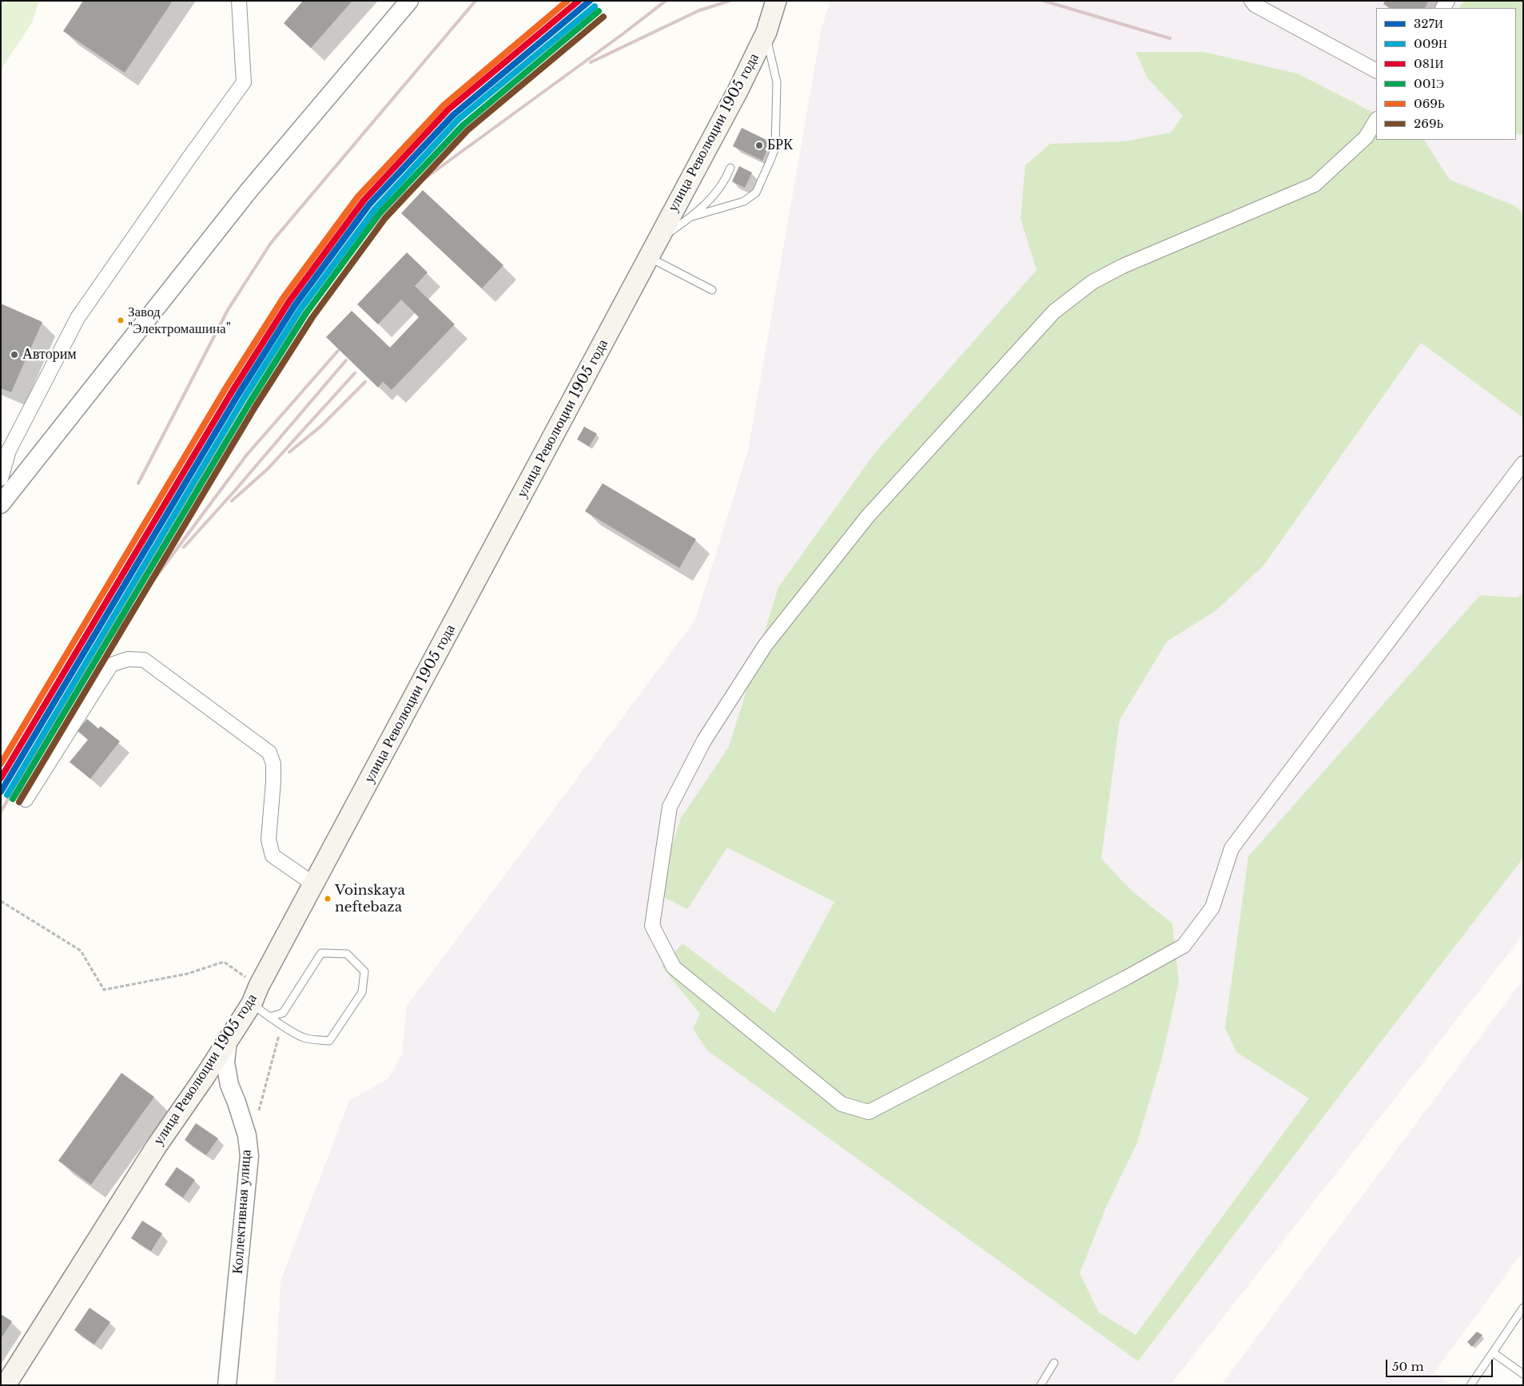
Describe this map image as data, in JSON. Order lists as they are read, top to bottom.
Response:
{
  "streets": {
    "main road": ["улица Революции 1905 года"],
    "street": ["Коллективная улица"]
  },
  "crossings": [
    ["улица Революции 1905 года", "Коллективная улица"]
  ],
  "places": [
    "БРК",
    "Завод \"Электромашина\"",
    "Авторим",
    "Voinskaya neftebaza"
  ],
  "lines": [
    "transit line 327И",
    "transit line 081И",
    "transit line 069Ь",
    "transit line 009Н",
    "transit line 001Э",
    "transit line 269Ь"
  ],
  "legend": [
    "327И",
    "009Н",
    "081И",
    "001Э",
    "069Ь",
    "269Ь"
  ],
  "scale_bar": "50 m"
}
